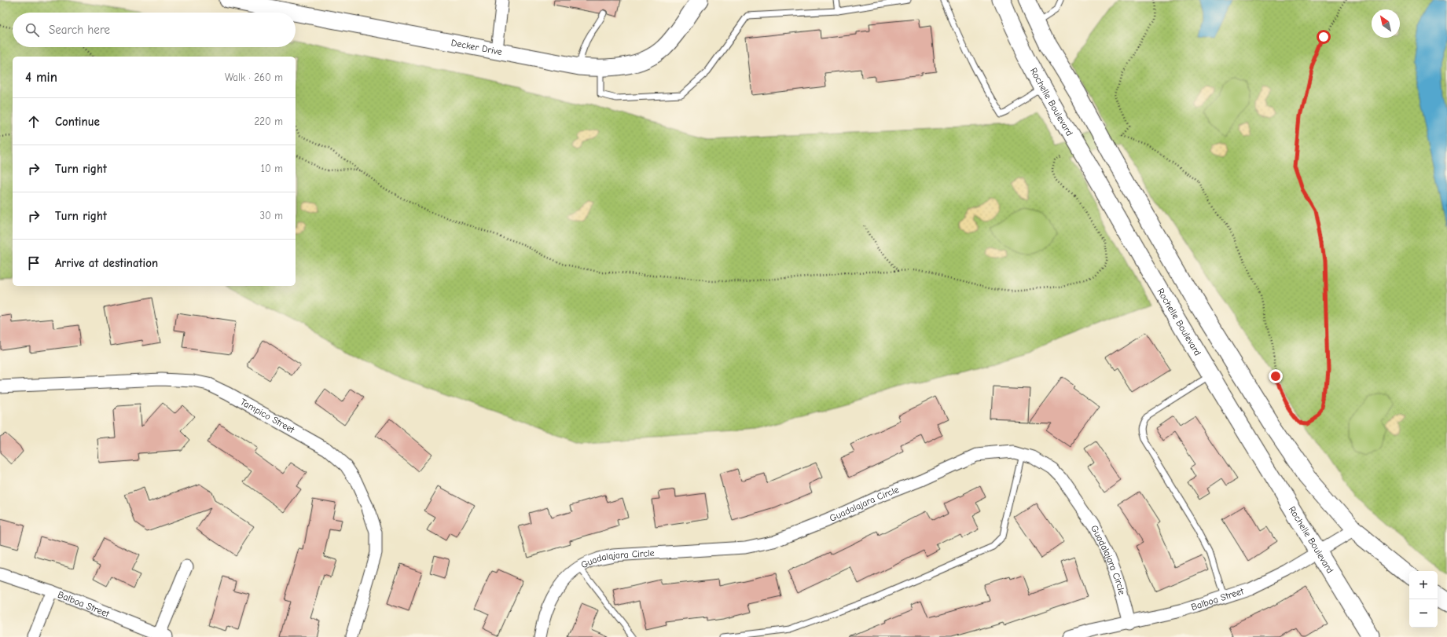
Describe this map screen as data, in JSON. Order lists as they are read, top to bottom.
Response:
{
  "streets": {
    "main road": ["Decker Drive", "Rochelle Boulevard"],
    "street": ["Tampico Street", "Guadalajara Circle", "Balboa Street"]
  },
  "crossings": [
    ["Rochelle Boulevard", "Balboa Street"],
    ["Guadalajara Circle", "Balboa Street"]
  ],
  "north": "top left",
  "page": {
    "search": "Search here",
    "heading": ["4 min", "Walk · 260 m"],
    "list": [
      ["Continue", "220 m"],
      ["Turn right", "10 m"],
      ["Turn right", "30 m"],
      "Arrive at destination"
    ],
    "map_buttons": ["+", "−"]
  }
}
